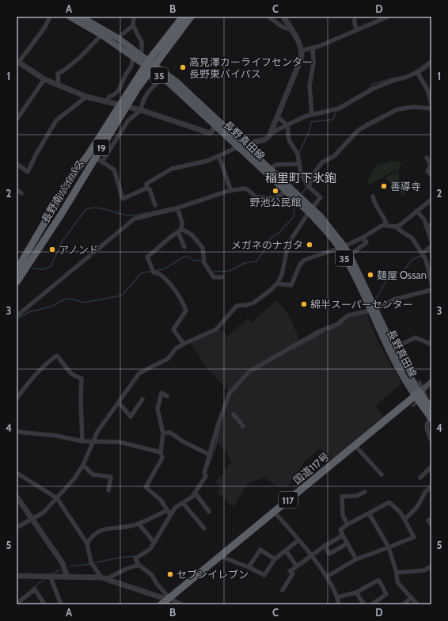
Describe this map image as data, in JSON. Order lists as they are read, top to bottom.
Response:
{
  "streets": {
    "highway": [
      "19",
      "長野南バイパス",
      "国道117号",
      "117"
    ],
    "main road": ["35", "長野真田線"]
  },
  "crossings": [
    ["長野真田線", "長野南バイパス"],
    ["長野真田線", "国道117号"]
  ],
  "districts": ["稲里町下氷鉋"],
  "places": [
    "高見澤カーライフセンター 長野東バイパス",
    "善導寺",
    "野池公民館",
    "メガネのナガタ",
    "アノンド",
    "麺屋 Ossan",
    "綿半スーパーセンター",
    "セブンイレブン"
  ],
  "grid": {
    "columns": [
      "A",
      "B",
      "C",
      "D"
    ],
    "rows": [
      "1",
      "2",
      "3",
      "4",
      "5"
    ]
  }
}
